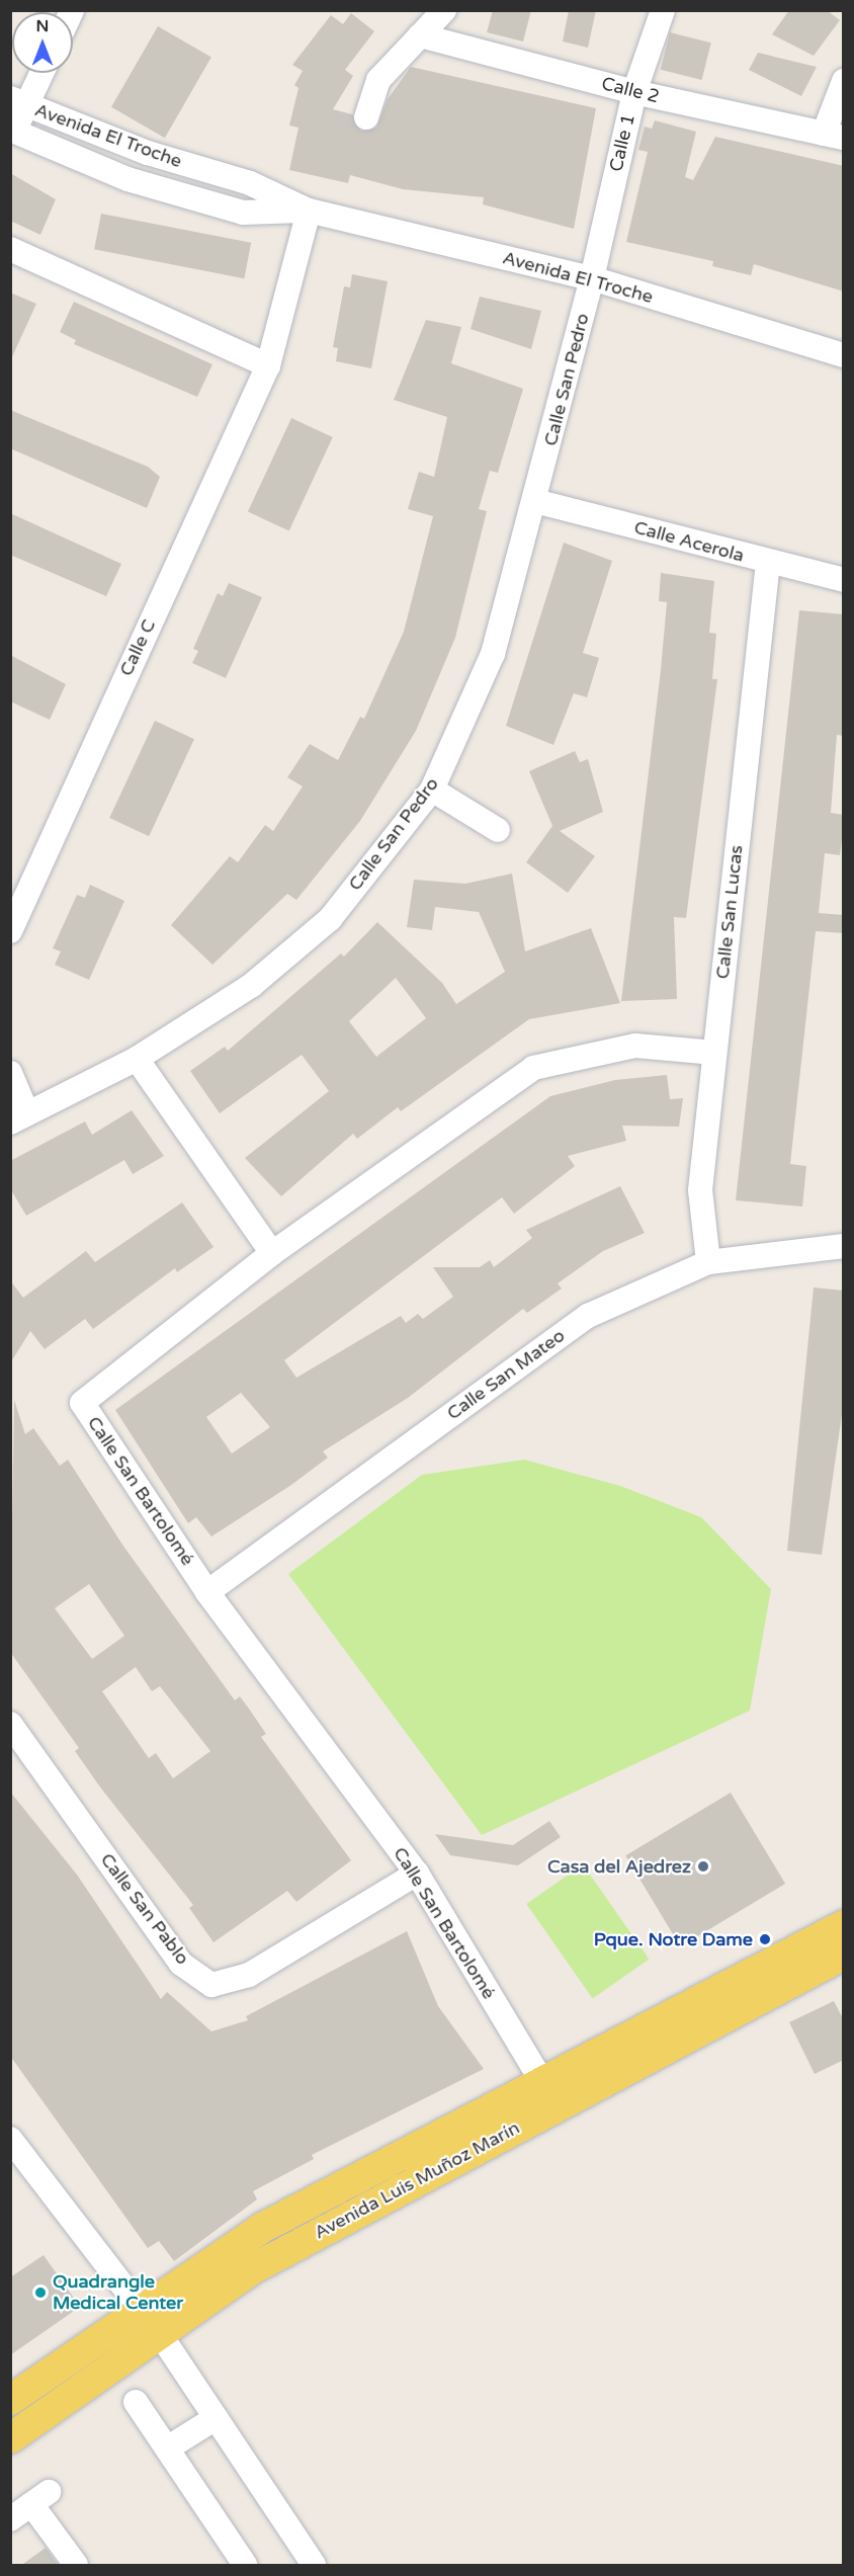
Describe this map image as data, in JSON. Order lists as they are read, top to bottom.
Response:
{
  "streets": {
    "main road": ["Avenida Luis Muñoz Marín"],
    "street": [
      "Calle 2",
      "Avenida El Troche",
      "Calle 1",
      "Calle San Pedro",
      "Calle Acerola",
      "Calle C",
      "Calle San Lucas",
      "Calle San Mateo",
      "Calle San Bartolomé",
      "Calle San Pablo"
    ]
  },
  "crossings": [
    ["Calle 2", "Calle 1"],
    ["Avenida El Troche", "Calle 1"],
    ["Avenida El Troche", "Calle San Pedro"],
    ["Avenida El Troche", "Calle C"],
    ["Calle 1", "Calle San Pedro"],
    ["Calle San Pedro", "Calle Acerola"],
    ["Calle Acerola", "Calle San Lucas"],
    ["Calle San Lucas", "Calle San Mateo"],
    ["Calle San Lucas", "Calle San Bartolomé"],
    ["Calle San Mateo", "Calle San Bartolomé"],
    ["Calle San Bartolomé", "Calle San Pablo"],
    ["Calle San Bartolomé", "Avenida Luis Muñoz Marín"]
  ],
  "places": ["Casa del Ajedrez", "Pque. Notre Dame", "Quadrangle Medical Center"],
  "north": "top"
}
